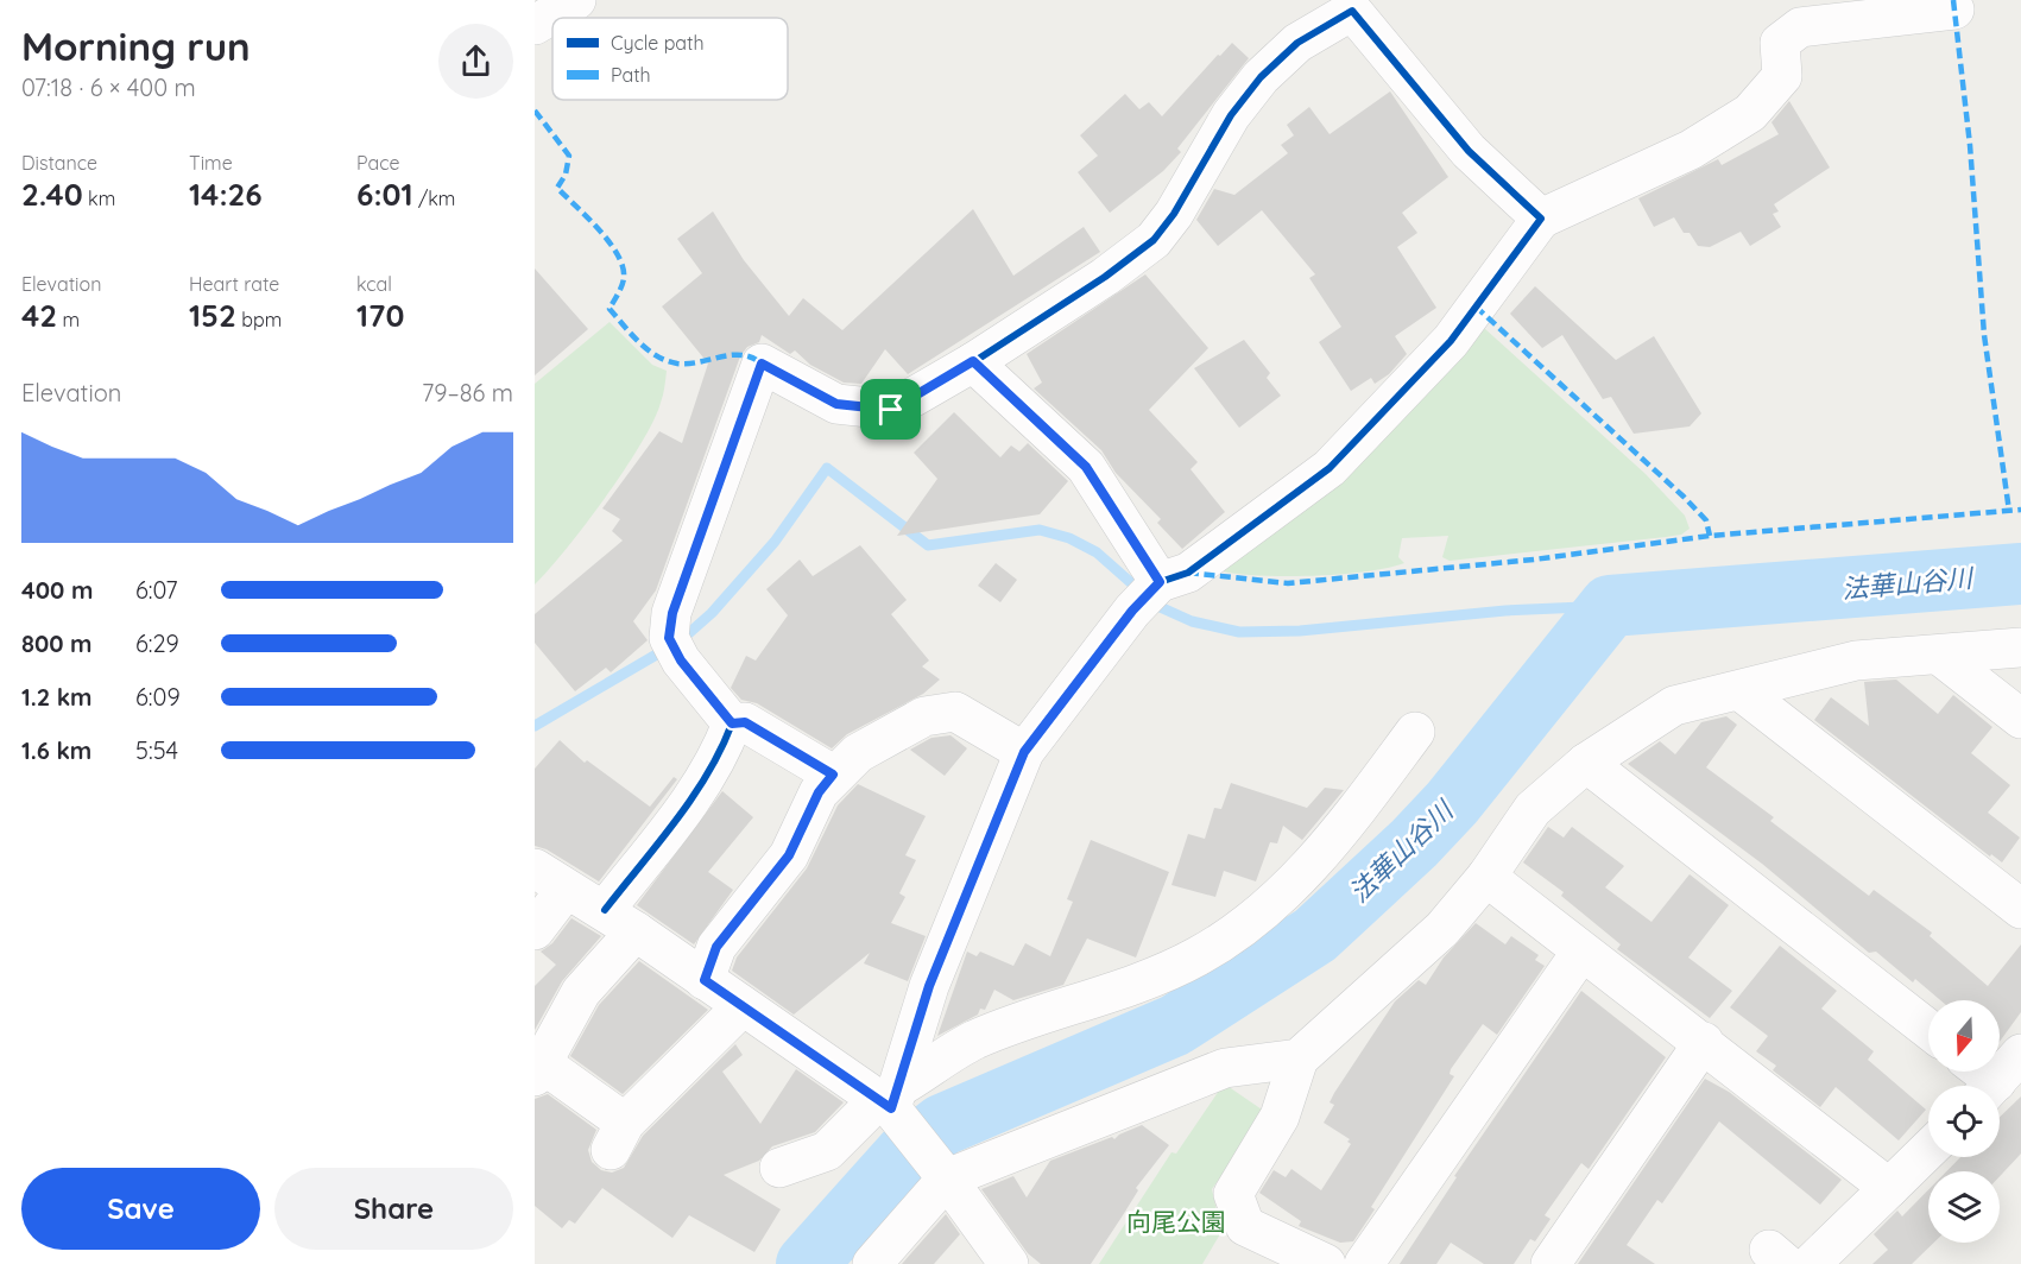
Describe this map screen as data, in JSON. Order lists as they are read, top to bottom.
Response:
{
  "water": ["法華山谷川"],
  "parks": ["向尾公園"],
  "legend": ["Cycle path", "Path"],
  "north": "bottom",
  "page": {
    "heading": ["Morning run", "07:18 · 6 × 400 m"],
    "stats": [
      ["Distance", "2.40 km"],
      ["Time", "14:26"],
      ["Pace", "6:01 /km"],
      ["Elevation", "42 m"],
      ["Heart rate", "152 bpm"],
      ["kcal", "170"]
    ],
    "chart": ["Elevation", "79–86 m"],
    "list": [
      {
        "name": "400 m",
        "note": "6:07"
      },
      {
        "name": "800 m",
        "note": "6:29"
      },
      {
        "name": "1.2 km",
        "note": "6:09"
      },
      {
        "name": "1.6 km",
        "note": "5:54"
      }
    ],
    "buttons": ["Save", "Share"]
  }
}
